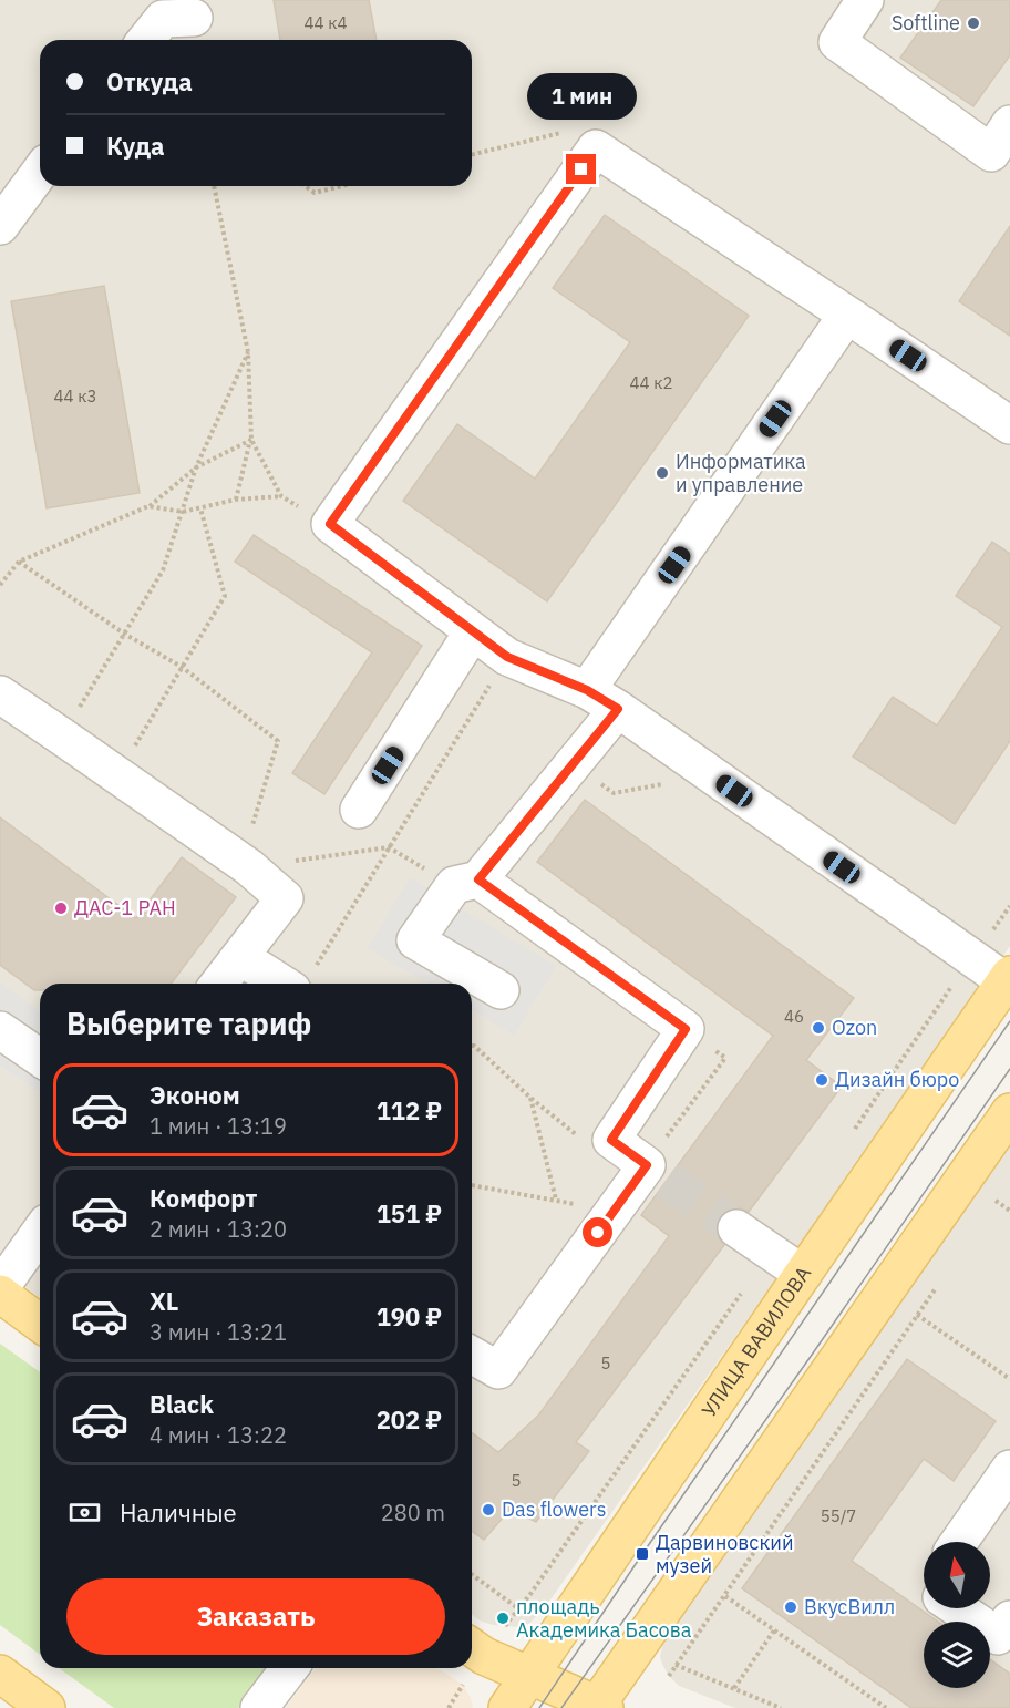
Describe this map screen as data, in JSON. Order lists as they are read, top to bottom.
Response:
{
  "streets": {
    "main road": ["УЛИЦА ВАВИЛОВА"]
  },
  "places": {
    "other": [
      "Softline",
      "Информатика и управление",
      "ДАС-1 РАН",
      "Ozon",
      "Дизайн бюро",
      "Das flowers",
      "ВкусВилл",
      "площадь Академика Басова"
    ],
    "transit": ["Дарвиновский музей"]
  },
  "house_numbers": [
    "44 к4",
    "44 к2",
    "44 к3",
    "46",
    "5",
    "5",
    "55/7"
  ],
  "north": "top",
  "page": {
    "banner": ["Откуда", "Куда"],
    "bubble": "1 мин",
    "heading": "Выберите тариф",
    "list": [
      {
        "name": "Эконом",
        "note": "1 мин · 13:19",
        "value": "112 ₽"
      },
      {
        "name": "Комфорт",
        "note": "2 мин · 13:20",
        "value": "151 ₽"
      },
      {
        "name": "XL",
        "note": "3 мин · 13:21",
        "value": "190 ₽"
      },
      {
        "name": "Black",
        "note": "4 мин · 13:22",
        "value": "202 ₽"
      }
    ],
    "pay": ["Наличные", "280 m"],
    "buttons": "Заказать"
  }
}
